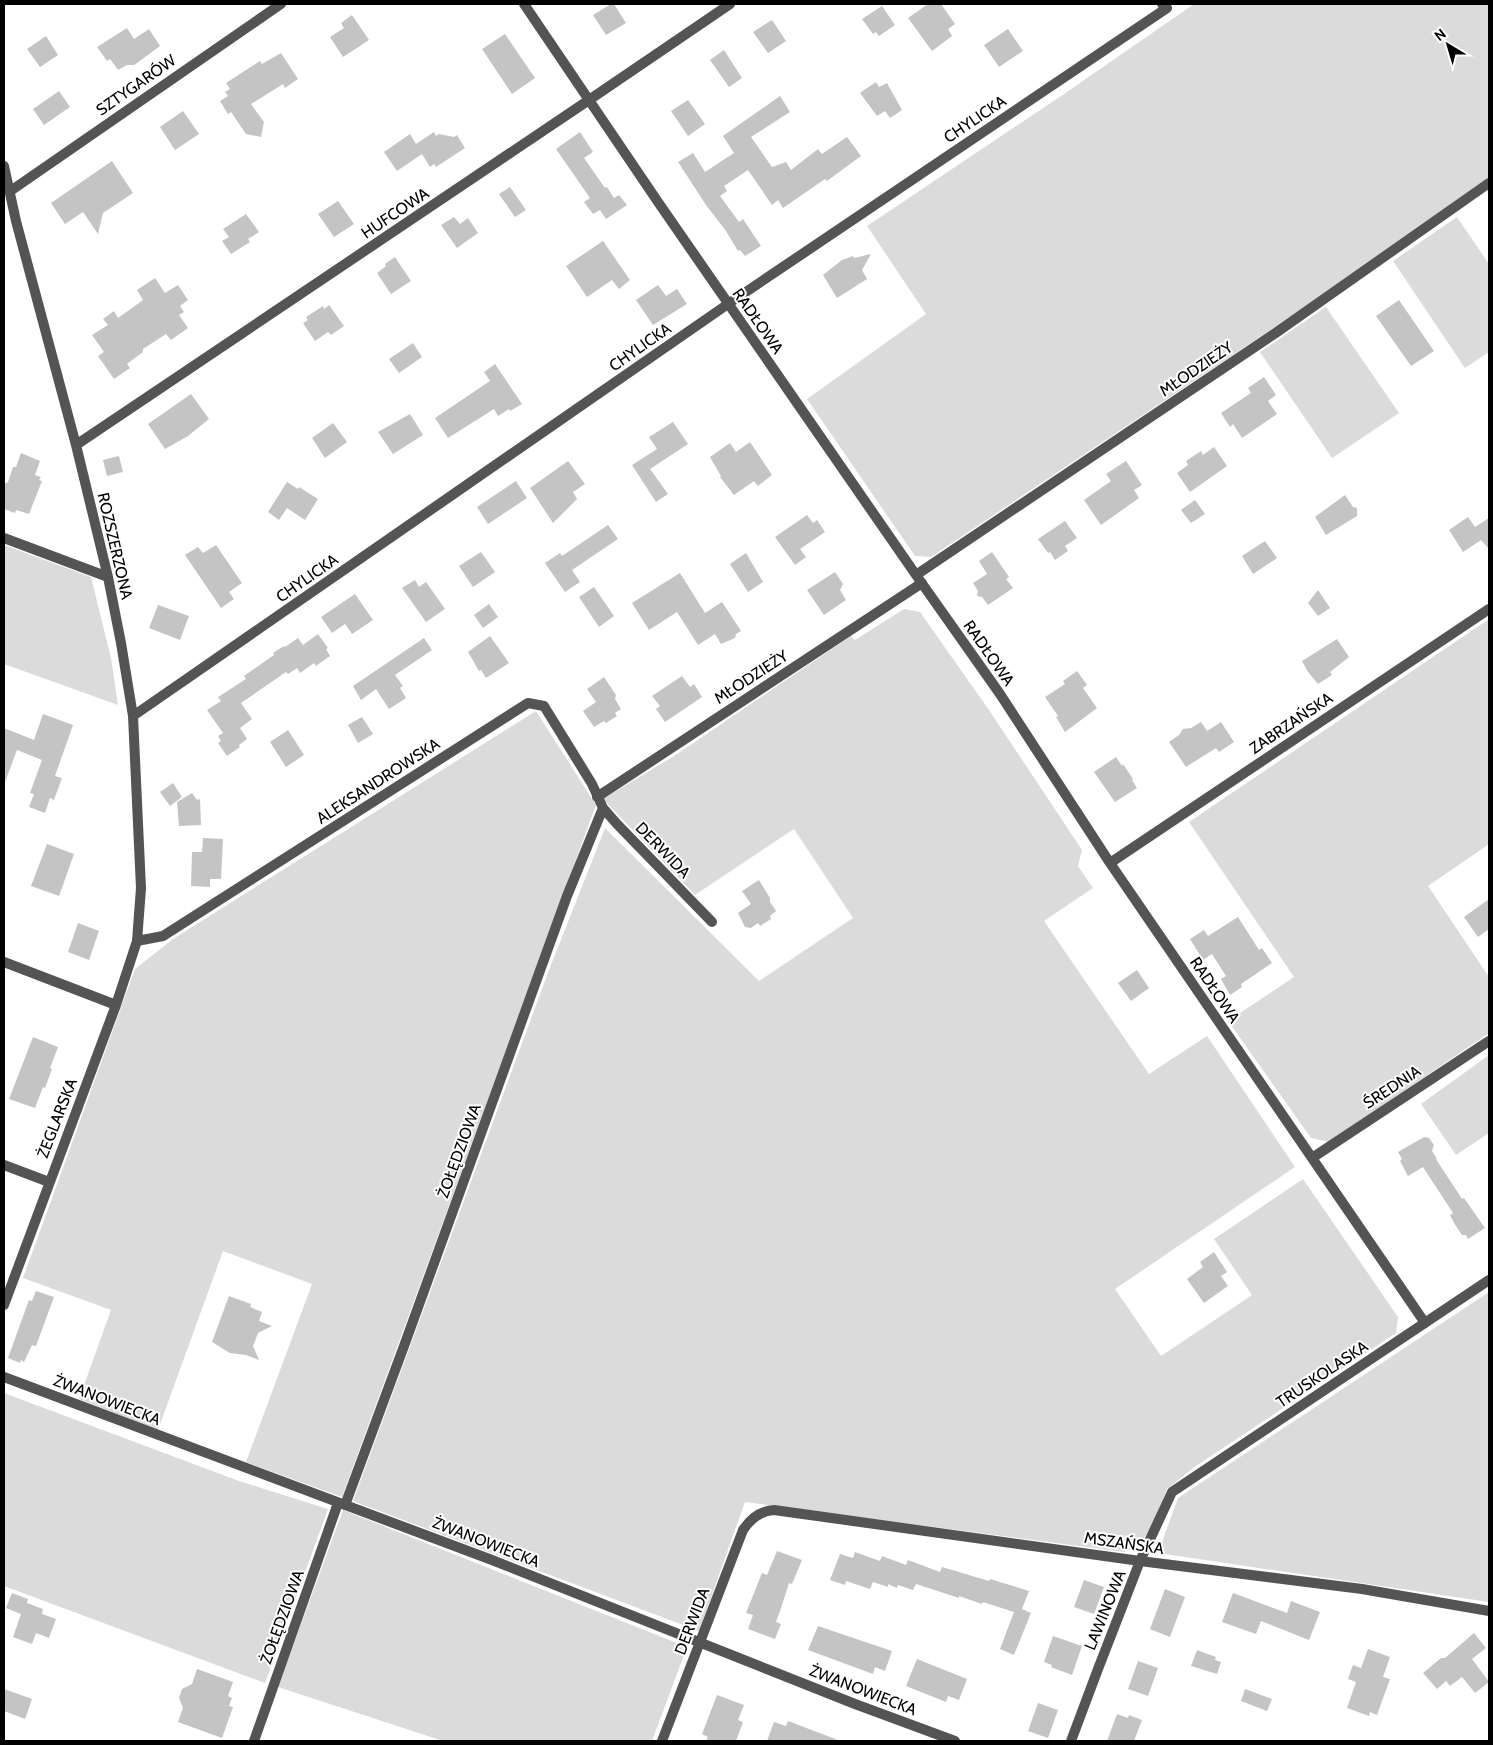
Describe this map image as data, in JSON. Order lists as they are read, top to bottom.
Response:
{
  "streets": {
    "street": [
      "SZTYGARÓW",
      "CHYLICKA",
      "HUFCOWA",
      "RADŁOWA",
      "MŁODZIEŻY",
      "ROZSZERZONA",
      "ZABRZAŃSKA",
      "ALEKSANDROWSKA",
      "DERWIDA",
      "ŚREDNIA",
      "ŻEGLARSKA",
      "ŻOŁĘDZIOWA",
      "TRUSKOLASKA",
      "ŻWANOWIECKA",
      "MSZAŃSKA",
      "LAWINOWA"
    ]
  },
  "crossings": [
    ["SZTYGARÓW", "ROZSZERZONA"],
    ["CHYLICKA", "RADŁOWA"],
    ["CHYLICKA", "ROZSZERZONA"],
    ["HUFCOWA", "RADŁOWA"],
    ["HUFCOWA", "ROZSZERZONA"],
    ["RADŁOWA", "MŁODZIEŻY"],
    ["RADŁOWA", "ZABRZAŃSKA"],
    ["RADŁOWA", "ŚREDNIA"],
    ["RADŁOWA", "TRUSKOLASKA"],
    ["MŁODZIEŻY", "ALEKSANDROWSKA"],
    ["MŁODZIEŻY", "DERWIDA"],
    ["ROZSZERZONA", "ALEKSANDROWSKA"],
    ["ROZSZERZONA", "ŻEGLARSKA"],
    ["ALEKSANDROWSKA", "DERWIDA"],
    ["ALEKSANDROWSKA", "ŻEGLARSKA"],
    ["DERWIDA", "ŻOŁĘDZIOWA"],
    ["DERWIDA", "ŻWANOWIECKA"],
    ["DERWIDA", "MSZAŃSKA"],
    ["ŻOŁĘDZIOWA", "ŻWANOWIECKA"],
    ["TRUSKOLASKA", "LAWINOWA"],
    ["MSZAŃSKA", "LAWINOWA"]
  ],
  "north": "top left"
}
